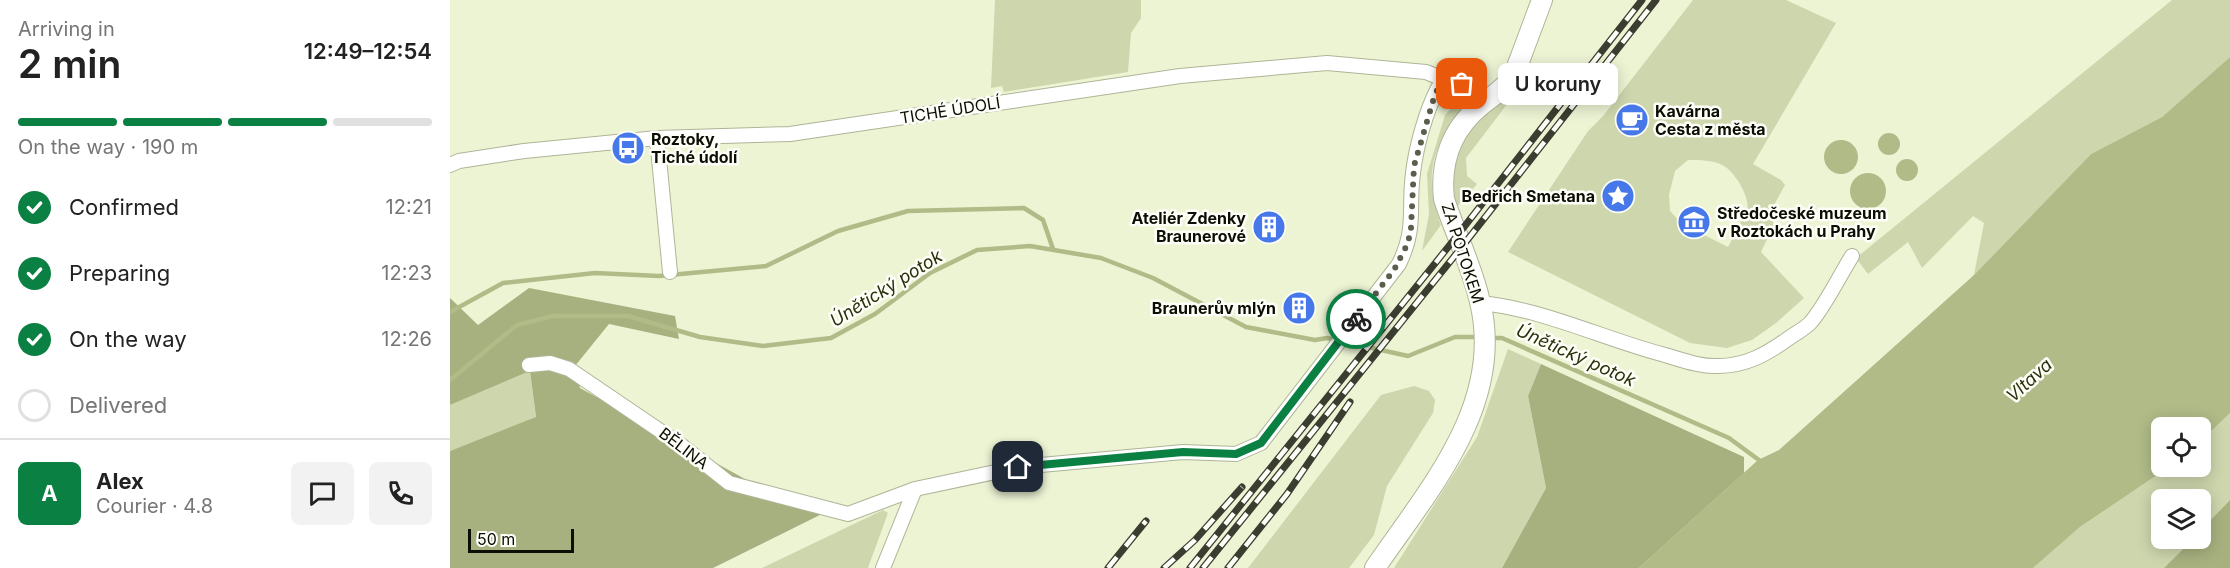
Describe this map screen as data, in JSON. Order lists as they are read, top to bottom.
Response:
{
  "streets": {
    "main road": ["ZA POTOKEM"],
    "street": ["TICHÉ ÚDOLÍ", "BĚLINA"]
  },
  "crossings": [
    ["TICHÉ ÚDOLÍ", "ZA POTOKEM"]
  ],
  "water": ["Únětický potok", "Vltava"],
  "places": {
    "other": ["U koruny"],
    "cafe": ["Kavárna Cesta z města"],
    "bus stop": ["Roztoky, Tiché údolí"],
    "place": ["Bedřich Smetana"],
    "museum": ["Středočeské muzeum v Roztokách u Prahy"],
    "building": ["Ateliér Zdenky Braunerové", "Braunerův mlýn"]
  },
  "scale_bar": "50 m",
  "page": {
    "heading": ["2 min", "Arriving in", "12:49–12:54"],
    "panel": ["Alex", "Courier · 4.8"],
    "bubble": "U koruny",
    "bar": "On the way · 190 m",
    "list": [
      ["Confirmed", "12:21"],
      ["Preparing", "12:23"],
      ["On the way", "12:26"],
      "Delivered"
    ],
    "round": "A",
    "scale": "50 m"
  }
}
